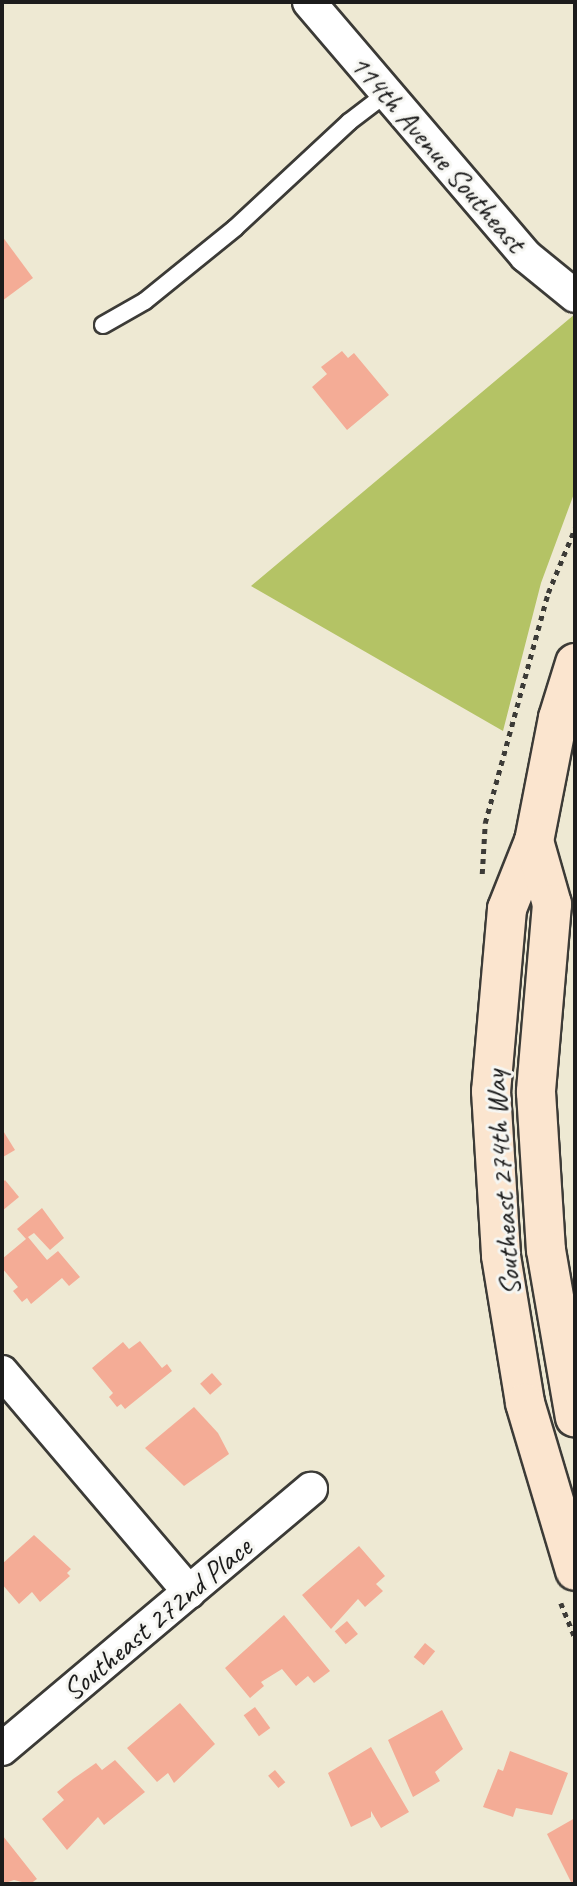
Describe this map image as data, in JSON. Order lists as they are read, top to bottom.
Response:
{
  "streets": {
    "main road": ["Southeast 274th Way"],
    "street": ["114th Avenue Southeast", "Southeast 272nd Place"]
  }
}
